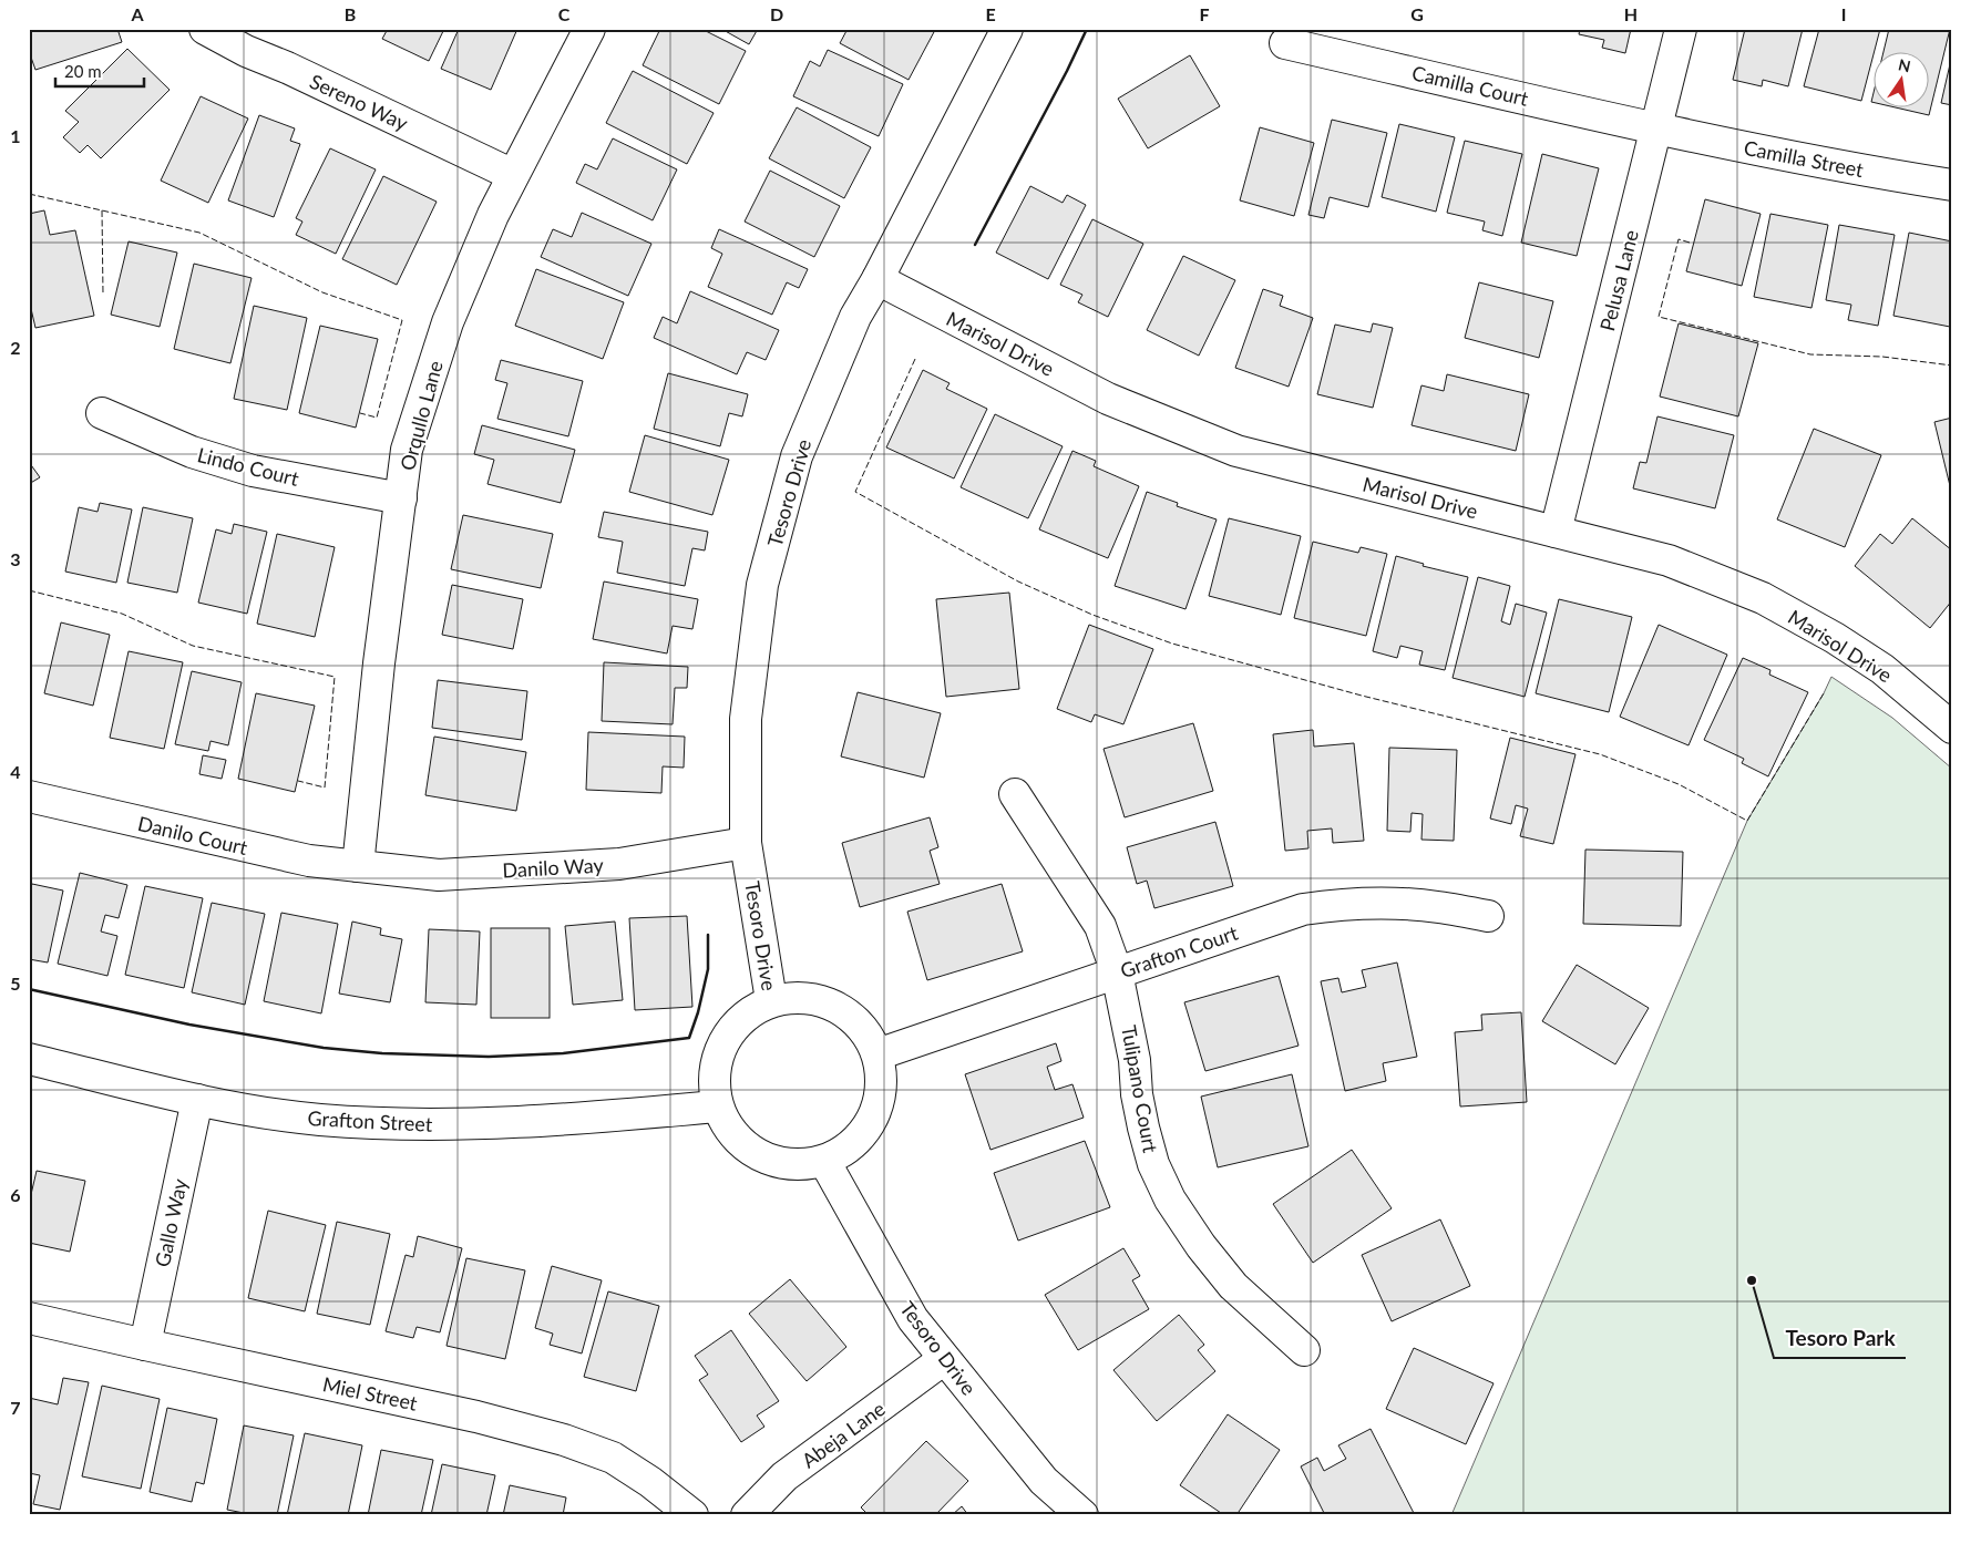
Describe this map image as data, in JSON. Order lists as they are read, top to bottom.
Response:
{
  "streets": {
    "street": [
      "Camilla Court",
      "Sereno Way",
      "Camilla Street",
      "Pelusa Lane",
      "Marisol Drive",
      "Orqullo Lane",
      "Lindo Court",
      "Tesoro Drive",
      "Danilo Court",
      "Danilo Way",
      "Grafton Court",
      "Tulipano Court",
      "Grafton Street",
      "Gallo Way",
      "Miel Street",
      "Abeja Lane"
    ]
  },
  "crossings": [
    ["Camilla Court", "Camilla Street"],
    ["Camilla Court", "Pelusa Lane"],
    ["Sereno Way", "Orqullo Lane"],
    ["Camilla Street", "Pelusa Lane"],
    ["Pelusa Lane", "Marisol Drive"],
    ["Marisol Drive", "Tesoro Drive"],
    ["Orqullo Lane", "Lindo Court"],
    ["Orqullo Lane", "Danilo Court"],
    ["Orqullo Lane", "Danilo Way"],
    ["Tesoro Drive", "Danilo Way"],
    ["Tesoro Drive", "Grafton Court"],
    ["Tesoro Drive", "Grafton Street"],
    ["Tesoro Drive", "Abeja Lane"],
    ["Danilo Court", "Danilo Way"],
    ["Grafton Court", "Tulipano Court"],
    ["Grafton Court", "Grafton Street"],
    ["Grafton Street", "Gallo Way"],
    ["Gallo Way", "Miel Street"]
  ],
  "places": ["Tesoro Park"],
  "scale_bar": "20 m",
  "north": "top",
  "grid": {
    "columns": [
      "A",
      "B",
      "C",
      "D",
      "E",
      "F",
      "G",
      "H",
      "I"
    ],
    "rows": [
      "1",
      "2",
      "3",
      "4",
      "5",
      "6",
      "7"
    ]
  }
}
